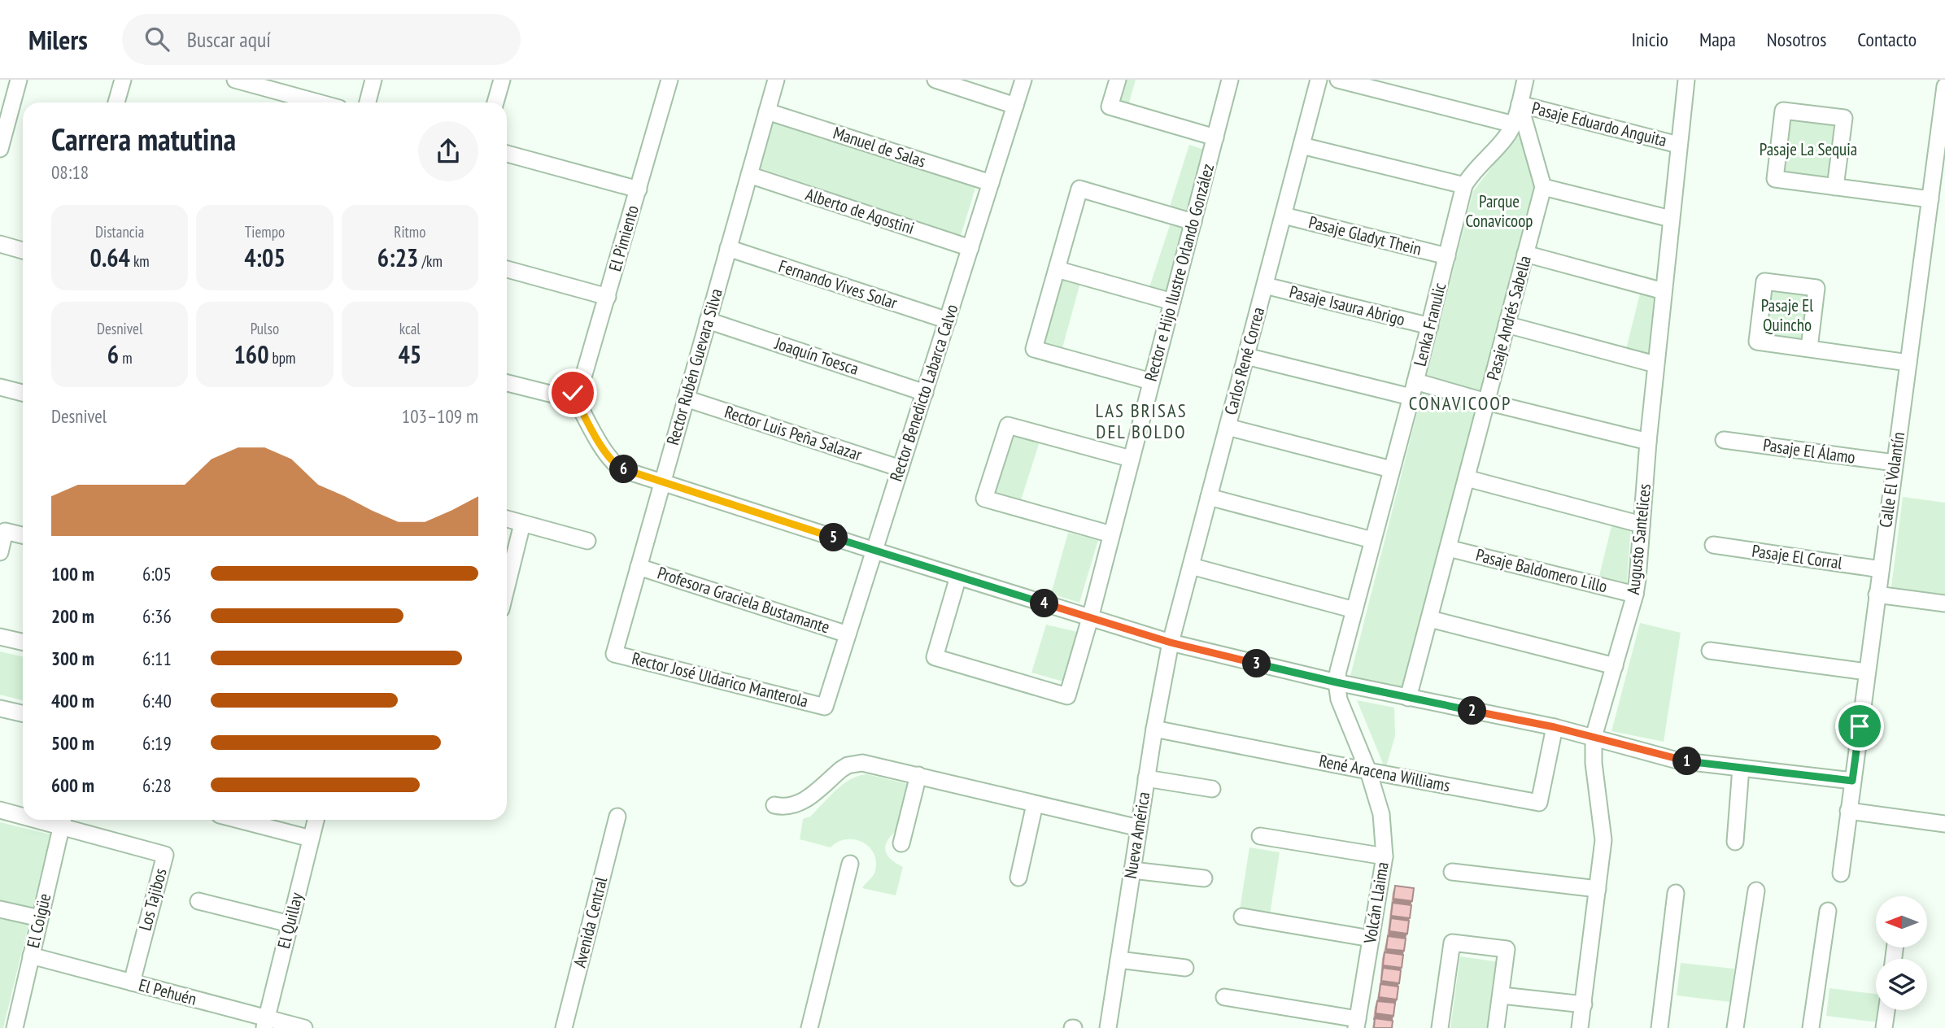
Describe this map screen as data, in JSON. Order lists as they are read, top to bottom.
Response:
{
  "streets": {
    "street": [
      "Pasaje Eduardo Anguita",
      "Manuel de Salas",
      "Alberto de Agostini",
      "Pasaje Gladyt Thein",
      "El Pimiento",
      "Rector e Hijo Ilustre Orlando González",
      "Fernando Vives Solar",
      "Pasaje Isaura Abrigo",
      "Pasaje Andrés Sabella",
      "Lenka Franulic",
      "Joaquín Toesca",
      "Carlos René Correa",
      "Rector Rubén Guevara Silva",
      "Rector Benedicto Labarca Calvo",
      "Rector Luis Peña Salazar",
      "Pasaje El Álamo",
      "Calle El Volantín",
      "Augusto Santelices",
      "Pasaje El Corral",
      "Pasaje Baldomero Lillo",
      "Profesora Graciela Bustamante",
      "Rector José Uldarico Manterola",
      "René Aracena Williams",
      "Nueva América",
      "Los Tajibos",
      "Volcán Llaima",
      "El Coigüe",
      "El Quillay",
      "Avenida Central",
      "El Pehuén"
    ]
  },
  "crossings": [
    ["Pasaje Eduardo Anguita", "Lenka Franulic"],
    ["Pasaje Eduardo Anguita", "Augusto Santelices"],
    ["Manuel de Salas", "Rector Rubén Guevara Silva"],
    ["Manuel de Salas", "Rector Benedicto Labarca Calvo"],
    ["Alberto de Agostini", "Rector Rubén Guevara Silva"],
    ["Alberto de Agostini", "Rector Benedicto Labarca Calvo"],
    ["Pasaje Gladyt Thein", "Lenka Franulic"],
    ["Pasaje Gladyt Thein", "Carlos René Correa"],
    ["Fernando Vives Solar", "Rector Rubén Guevara Silva"],
    ["Fernando Vives Solar", "Rector Benedicto Labarca Calvo"],
    ["Pasaje Isaura Abrigo", "Lenka Franulic"],
    ["Pasaje Isaura Abrigo", "Carlos René Correa"],
    ["Pasaje Andrés Sabella", "Pasaje Baldomero Lillo"],
    ["Lenka Franulic", "Volcán Llaima"],
    ["Joaquín Toesca", "Rector Rubén Guevara Silva"],
    ["Joaquín Toesca", "Rector Benedicto Labarca Calvo"],
    ["Carlos René Correa", "Nueva América"],
    ["Rector Rubén Guevara Silva", "Rector Luis Peña Salazar"],
    ["Rector Rubén Guevara Silva", "Profesora Graciela Bustamante"],
    ["Rector Rubén Guevara Silva", "Rector José Uldarico Manterola"],
    ["Rector Benedicto Labarca Calvo", "Rector Luis Peña Salazar"],
    ["Rector Benedicto Labarca Calvo", "Profesora Graciela Bustamante"],
    ["Rector Benedicto Labarca Calvo", "Rector José Uldarico Manterola"],
    ["Pasaje El Álamo", "Calle El Volantín"],
    ["Calle El Volantín", "Pasaje El Corral"],
    ["Augusto Santelices", "Pasaje Baldomero Lillo"],
    ["René Aracena Williams", "Nueva América"],
    ["René Aracena Williams", "Volcán Llaima"],
    ["Los Tajibos", "El Coigüe"],
    ["Los Tajibos", "El Pehuén"],
    ["El Coigüe", "El Pehuén"],
    ["El Quillay", "El Pehuén"]
  ],
  "districts": ["CONAVICOOP", "LAS BRISAS DEL BOLDO"],
  "parks": ["Pasaje La Sequia", "Parque Conavicoop", "Pasaje El Quincho"],
  "north": "left",
  "page": {
    "header": "Milers",
    "search": "Buscar aquí",
    "nav": [
      "Inicio",
      "Mapa",
      "Nosotros",
      "Contacto"
    ],
    "heading": ["Carrera matutina", "08:18"],
    "stats": [
      ["Distancia", "0.64 km"],
      ["Tiempo", "4:05"],
      ["Ritmo", "6:23 /km"],
      ["Desnivel", "6 m"],
      ["Pulso", "160 bpm"],
      ["kcal", "45"]
    ],
    "chart": ["Desnivel", "103–109 m"],
    "pins": [
      "6",
      "5",
      "4",
      "3",
      "2",
      "1"
    ],
    "list": [
      {
        "name": "100 m",
        "note": "6:05"
      },
      {
        "name": "200 m",
        "note": "6:36"
      },
      {
        "name": "300 m",
        "note": "6:11"
      },
      {
        "name": "400 m",
        "note": "6:40"
      },
      {
        "name": "500 m",
        "note": "6:19"
      },
      {
        "name": "600 m",
        "note": "6:28"
      }
    ]
  }
}
